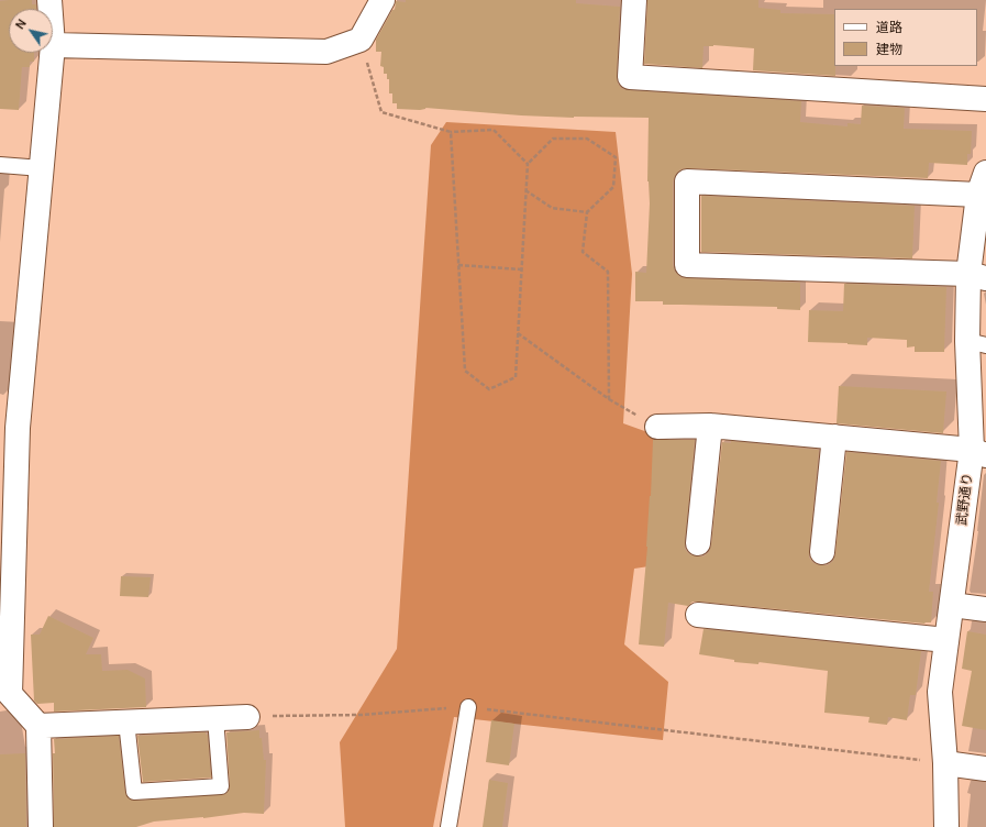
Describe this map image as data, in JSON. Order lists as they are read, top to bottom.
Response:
{
  "streets": {
    "street": ["武野通り"]
  },
  "legend": ["道路", "建物"],
  "north": "top left"
}
